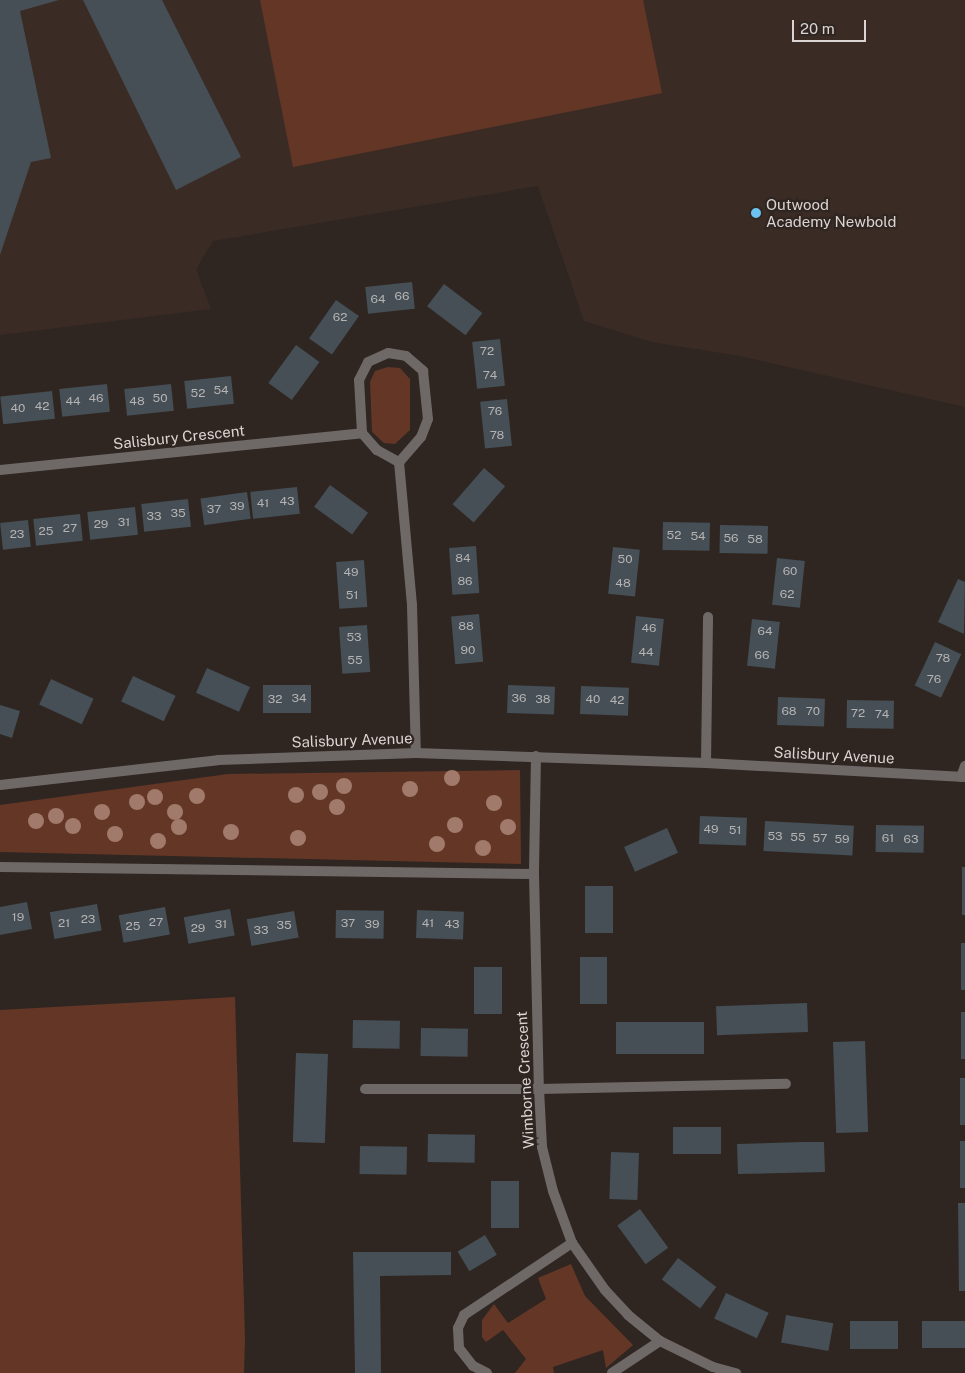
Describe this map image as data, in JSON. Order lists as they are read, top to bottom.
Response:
{
  "streets": {
    "street": ["Salisbury Crescent", "Salisbury Avenue", "Wimborne Crescent"]
  },
  "crossings": [
    ["Salisbury Avenue", "Wimborne Crescent"]
  ],
  "places": ["Outwood Academy Newbold"],
  "house_numbers": [
    "66",
    "64",
    "62",
    "72",
    "74",
    "54",
    "52",
    "46",
    "50",
    "44",
    "48",
    "42",
    "40",
    "76",
    "78",
    "43",
    "41",
    "39",
    "37",
    "35",
    "33",
    "31",
    "29",
    "27",
    "25",
    "23",
    "52",
    "54",
    "56",
    "58",
    "84",
    "50",
    "60",
    "49",
    "86",
    "48",
    "62",
    "51",
    "88",
    "46",
    "64",
    "53",
    "90",
    "44",
    "66",
    "78",
    "55",
    "76",
    "34",
    "36",
    "32",
    "38",
    "40",
    "42",
    "68",
    "70",
    "72",
    "74",
    "49",
    "51",
    "53",
    "55",
    "57",
    "61",
    "59",
    "63",
    "19",
    "23",
    "27",
    "21",
    "37",
    "41",
    "31",
    "39",
    "43",
    "35",
    "25",
    "29",
    "33"
  ],
  "scale_bar": "20 m"
}
